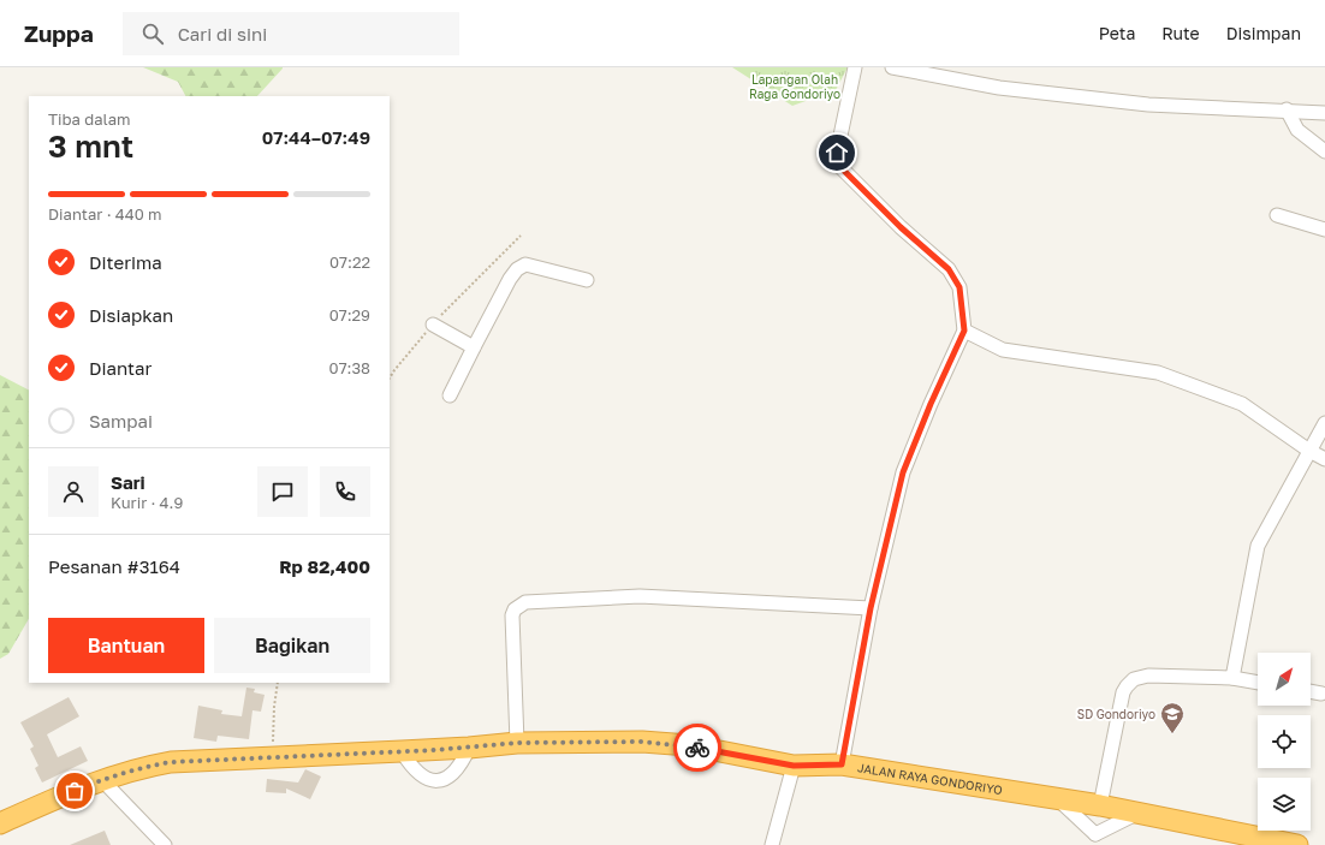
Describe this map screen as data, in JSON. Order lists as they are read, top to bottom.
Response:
{
  "streets": {
    "highway": ["JALAN RAYA GONDORIYO"]
  },
  "parks": ["Lapangan Olah Raga Gondoriyo"],
  "places": {
    "school or university": ["SD Gondoriyo"]
  },
  "north": "top right",
  "page": {
    "header": "Zuppa",
    "search": "Cari di sini",
    "nav": ["Peta", "Rute", "Disimpan"],
    "heading": ["3 mnt", "Tiba dalam", "07:44–07:49"],
    "panel": [
      "Sari",
      "Kurir · 4.9",
      "Pesanan #3164",
      "Rp 82,400"
    ],
    "bar": "Diantar · 440 m",
    "list": [
      ["Diterima", "07:22"],
      ["Disiapkan", "07:29"],
      ["Diantar", "07:38"],
      "Sampai"
    ],
    "buttons": ["Bantuan", "Bagikan"]
  }
}
